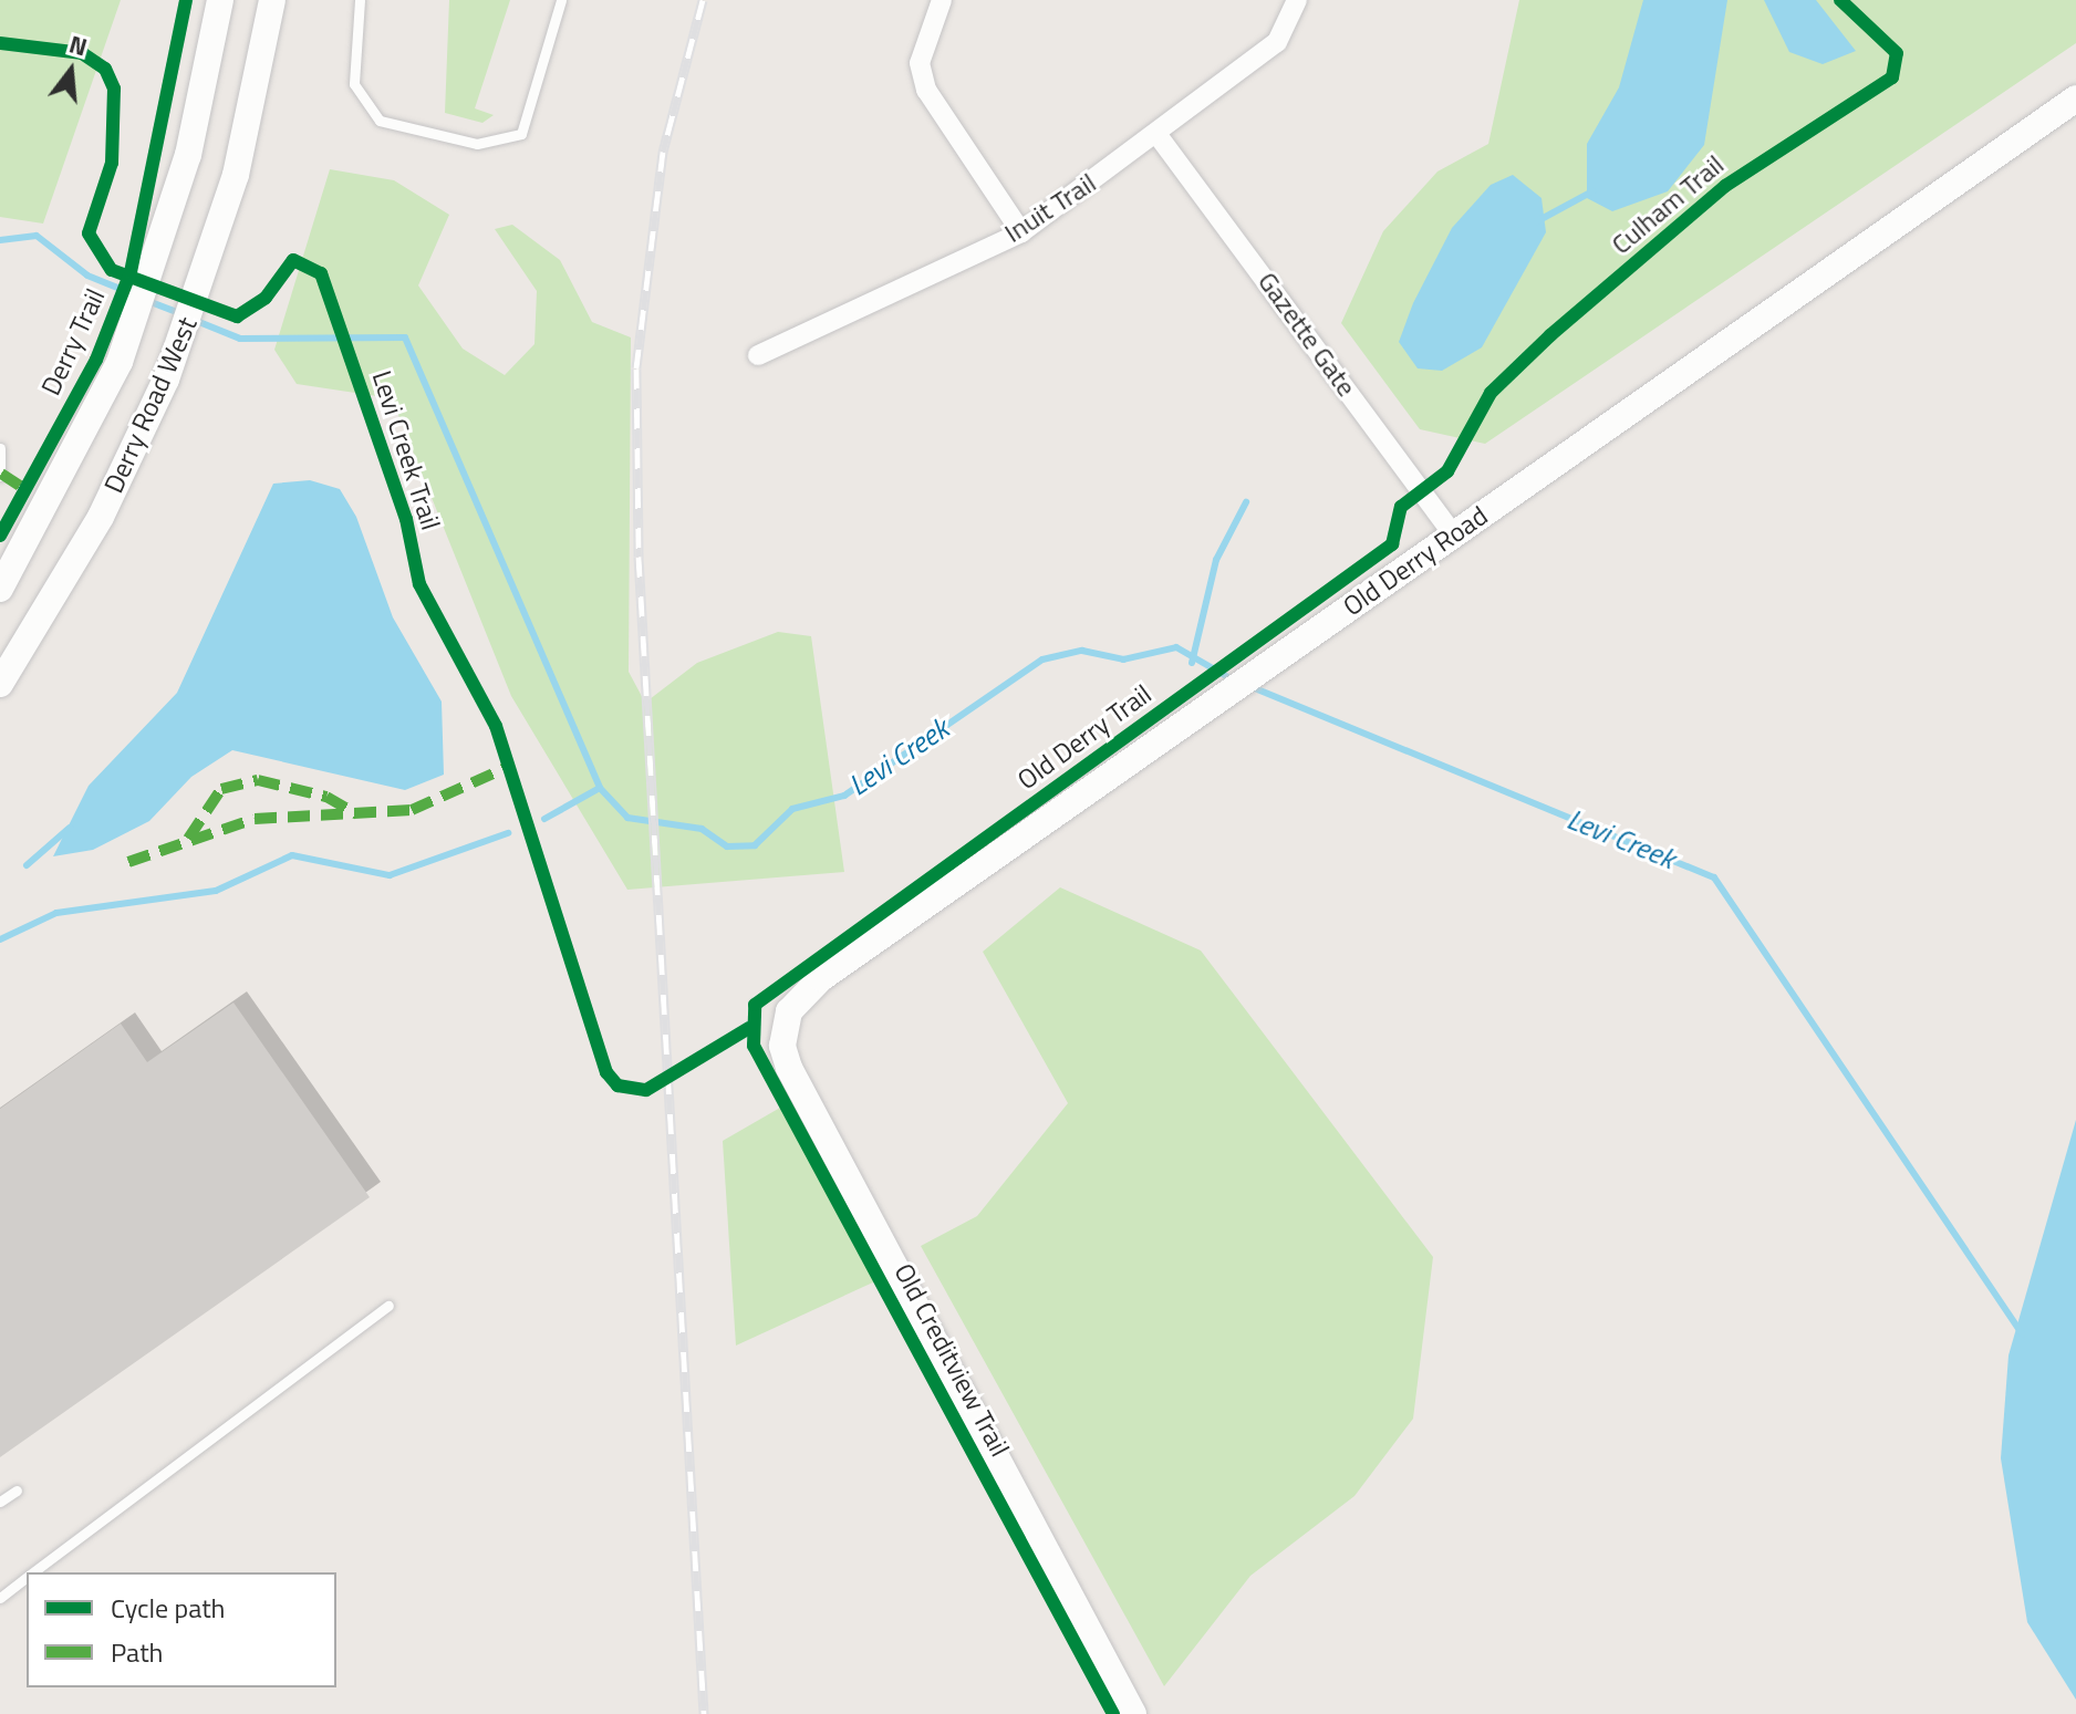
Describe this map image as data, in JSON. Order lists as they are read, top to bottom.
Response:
{
  "streets": {
    "street": [
      "Inuit Trail",
      "Gazette Gate",
      "Derry Road West",
      "Old Derry Road"
    ],
    "cycle path": ["Culham Trail", "Derry Trail", "Levi Creek Trail"]
  },
  "crossings": [
    ["Inuit Trail", "Gazette Gate"],
    ["Gazette Gate", "Old Derry Road"]
  ],
  "water": ["Levi Creek"],
  "legend": ["Cycle path", "Path"],
  "north": "top"
}
